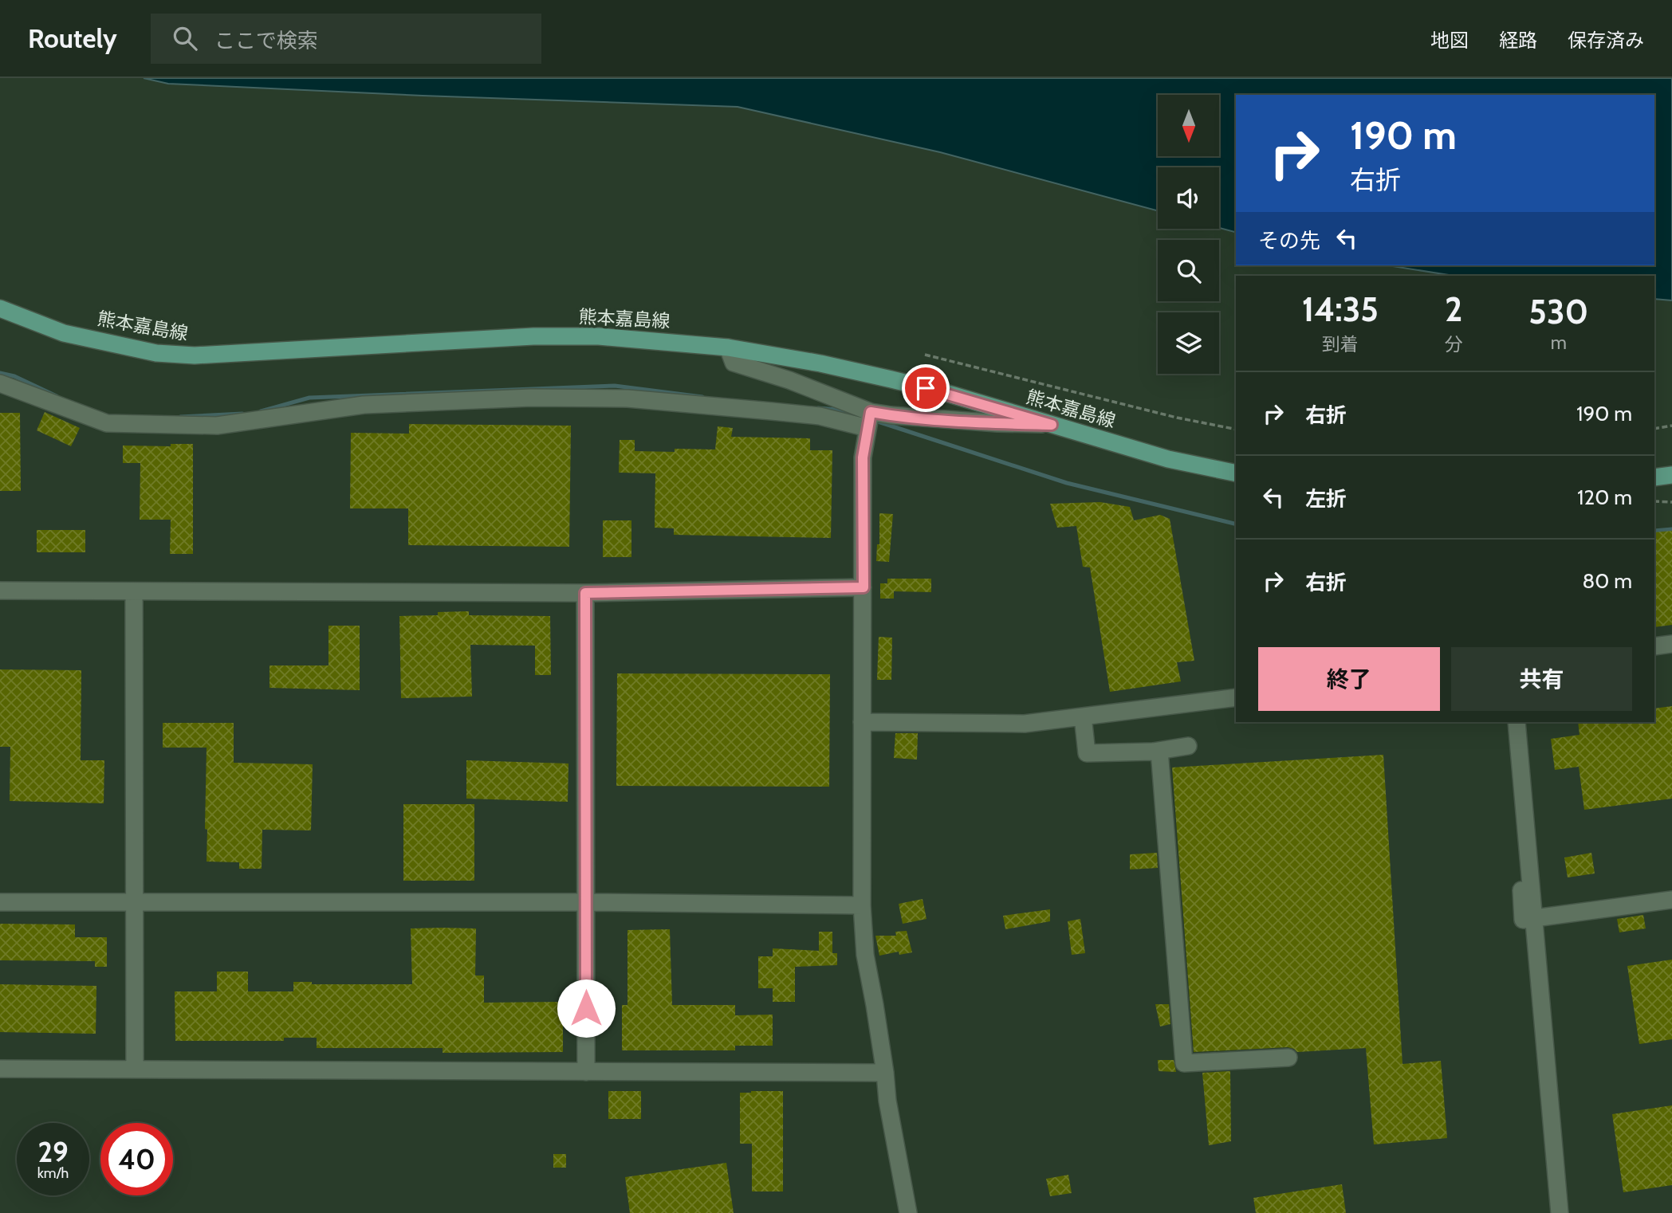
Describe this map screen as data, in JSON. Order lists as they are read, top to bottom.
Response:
{
  "streets": {
    "main road": ["熊本嘉島線"]
  },
  "north": "bottom",
  "page": {
    "header": "Routely",
    "search": "ここで検索",
    "nav": ["地図", "経路", "保存済み"],
    "turn": ["190 m", "右折"],
    "then": "その先",
    "eta": [
      "14:35",
      "到着",
      "2",
      "分",
      "530",
      "m"
    ],
    "list": [
      {
        "name": "右折",
        "value": "190 m"
      },
      {
        "name": "左折",
        "value": "120 m"
      },
      {
        "name": "右折",
        "value": "80 m"
      }
    ],
    "buttons": ["終了", "共有"],
    "speed": "29 km/h",
    "limit": "40"
  }
}
